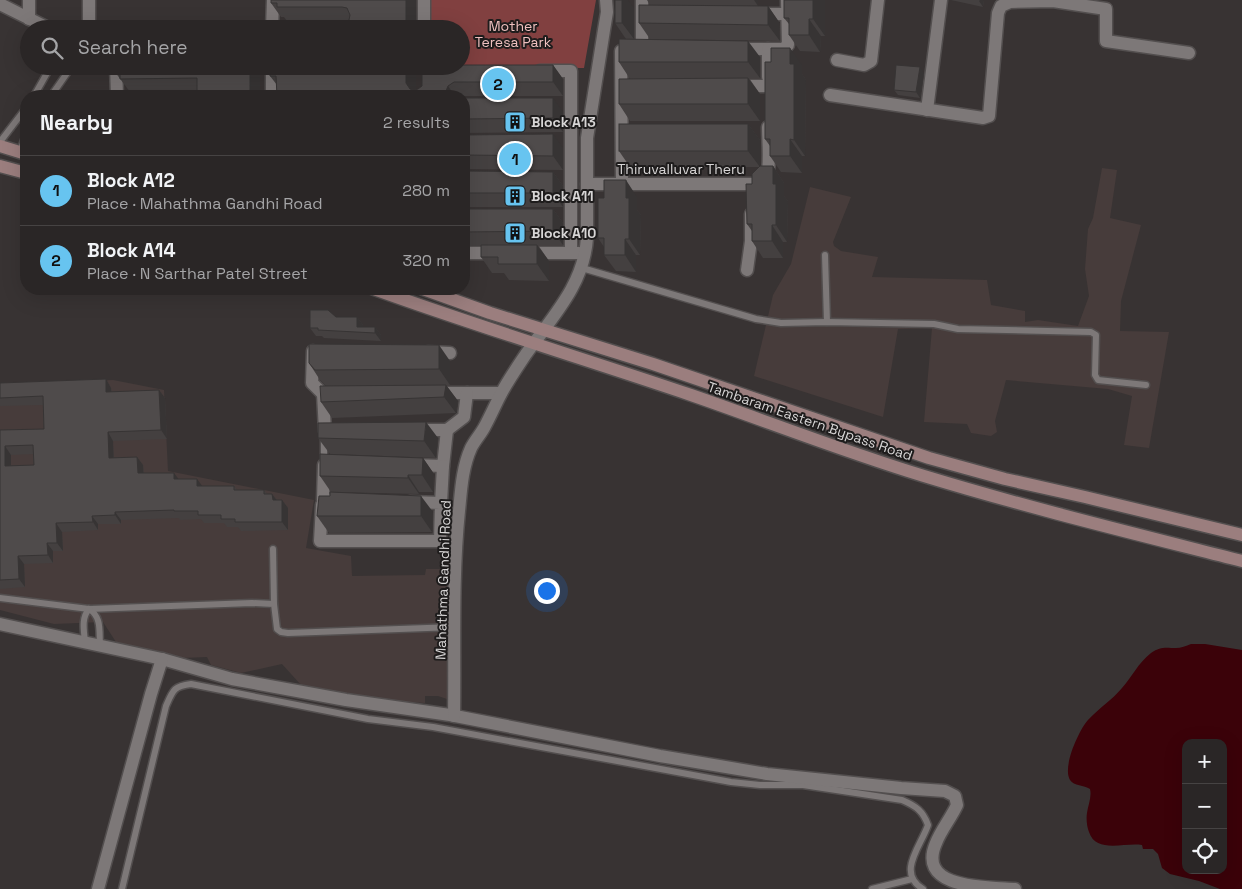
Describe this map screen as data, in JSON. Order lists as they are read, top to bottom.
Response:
{
  "streets": {
    "main road": ["Tambaram Eastern Bypass Road"],
    "street": ["Thiruvalluvar Theru", "Mahathma Gandhi Road"]
  },
  "crossings": [
    ["Thiruvalluvar Theru", "Mahathma Gandhi Road"],
    ["Tambaram Eastern Bypass Road", "Mahathma Gandhi Road"]
  ],
  "parks": ["Mother Teresa Park"],
  "places": {
    "building": ["Block A13", "Block A11", "Block A10"]
  },
  "page": {
    "search": "Search here",
    "pins": ["2", "1"],
    "heading": ["Nearby", "2 results"],
    "list": [
      {
        "mark": "1",
        "name": "Block A12",
        "note": "Place · Mahathma Gandhi Road",
        "value": "280 m"
      },
      {
        "mark": "2",
        "name": "Block A14",
        "note": "Place · N Sarthar Patel Street",
        "value": "320 m"
      }
    ],
    "map_buttons": ["+", "−"]
  }
}
